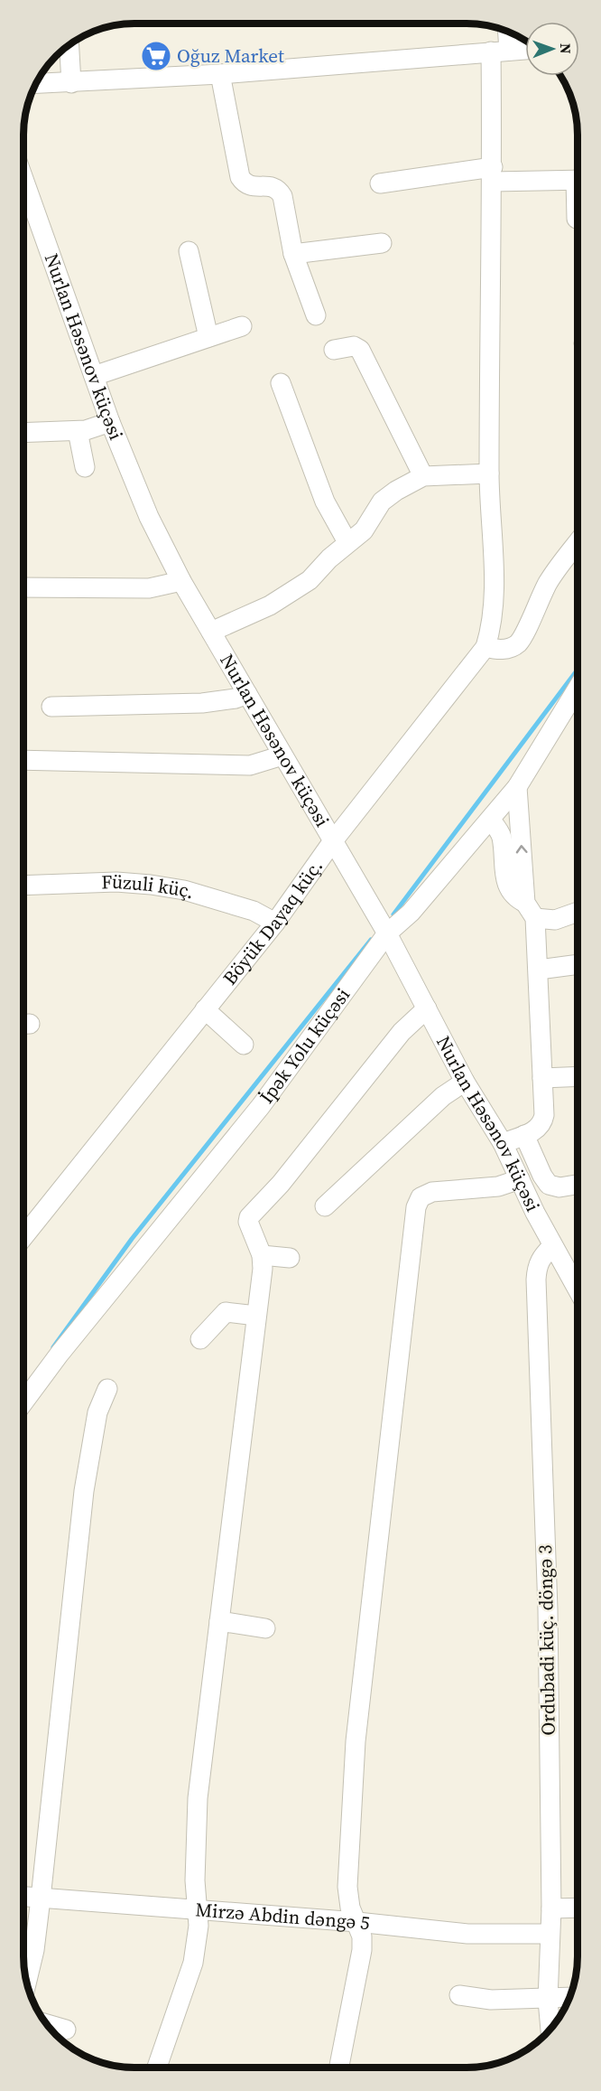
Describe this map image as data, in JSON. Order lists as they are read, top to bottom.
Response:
{
  "streets": {
    "street": [
      "Nurlan Həsənov küçəsi",
      "Füzuli küç.",
      "Böyük Dayaq küç.",
      "İpək Yolu küçəsi",
      "Ordubadi küç. döngə 3",
      "Mirzə Abdin dəngə 5"
    ]
  },
  "crossings": [
    ["Nurlan Həsənov küçəsi", "Böyük Dayaq küç."],
    ["Nurlan Həsənov küçəsi", "İpək Yolu küçəsi"],
    ["Nurlan Həsənov küçəsi", "Ordubadi küç. döngə 3"],
    ["Füzuli küç.", "Böyük Dayaq küç."],
    ["Ordubadi küç. döngə 3", "Mirzə Abdin dəngə 5"]
  ],
  "places": {
    "supermarket": ["Oğuz Market"]
  },
  "north": "right"
}
